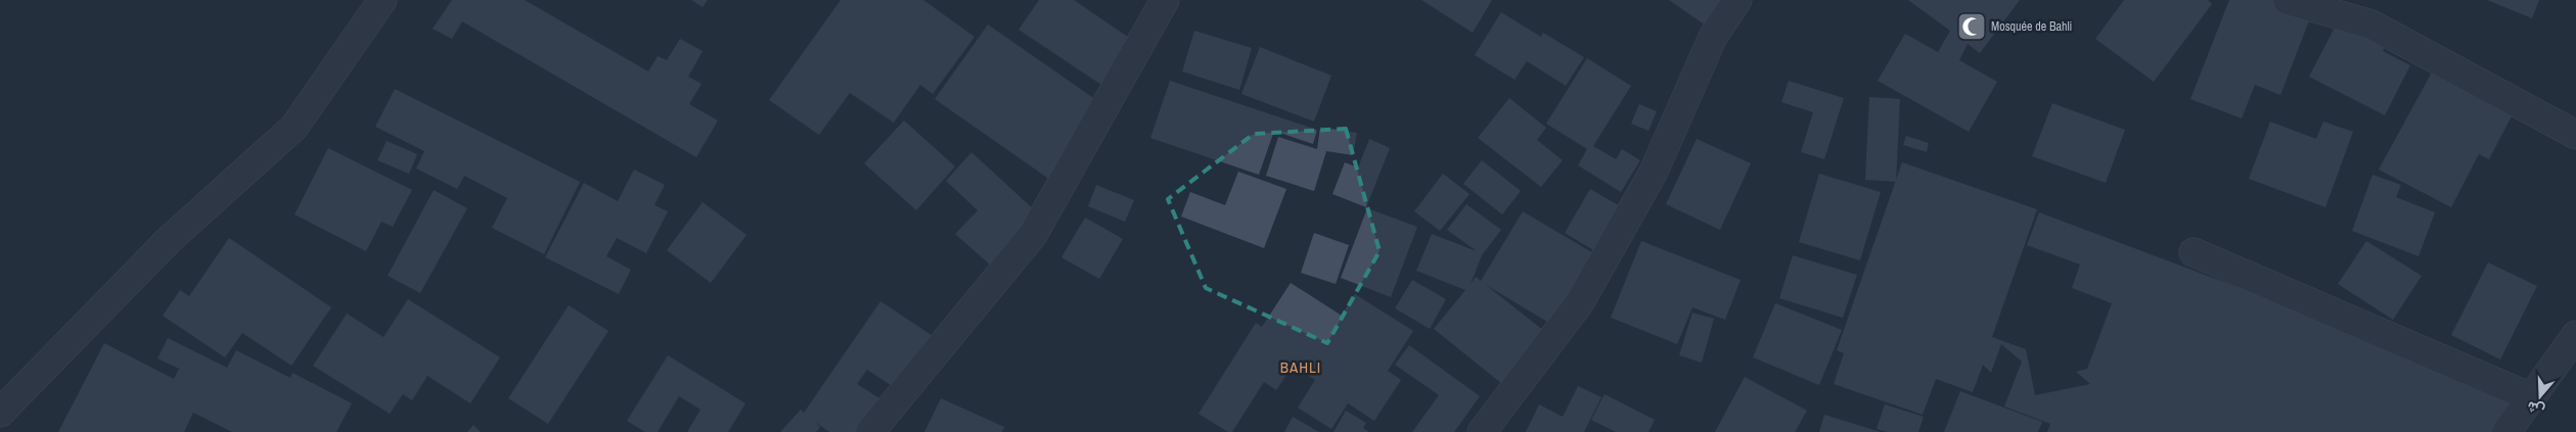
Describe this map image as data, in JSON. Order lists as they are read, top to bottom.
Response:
{
  "districts": ["BAHLI"],
  "places": {
    "mosque": ["Mosquée de Bahli"]
  },
  "north": "bottom"
}
